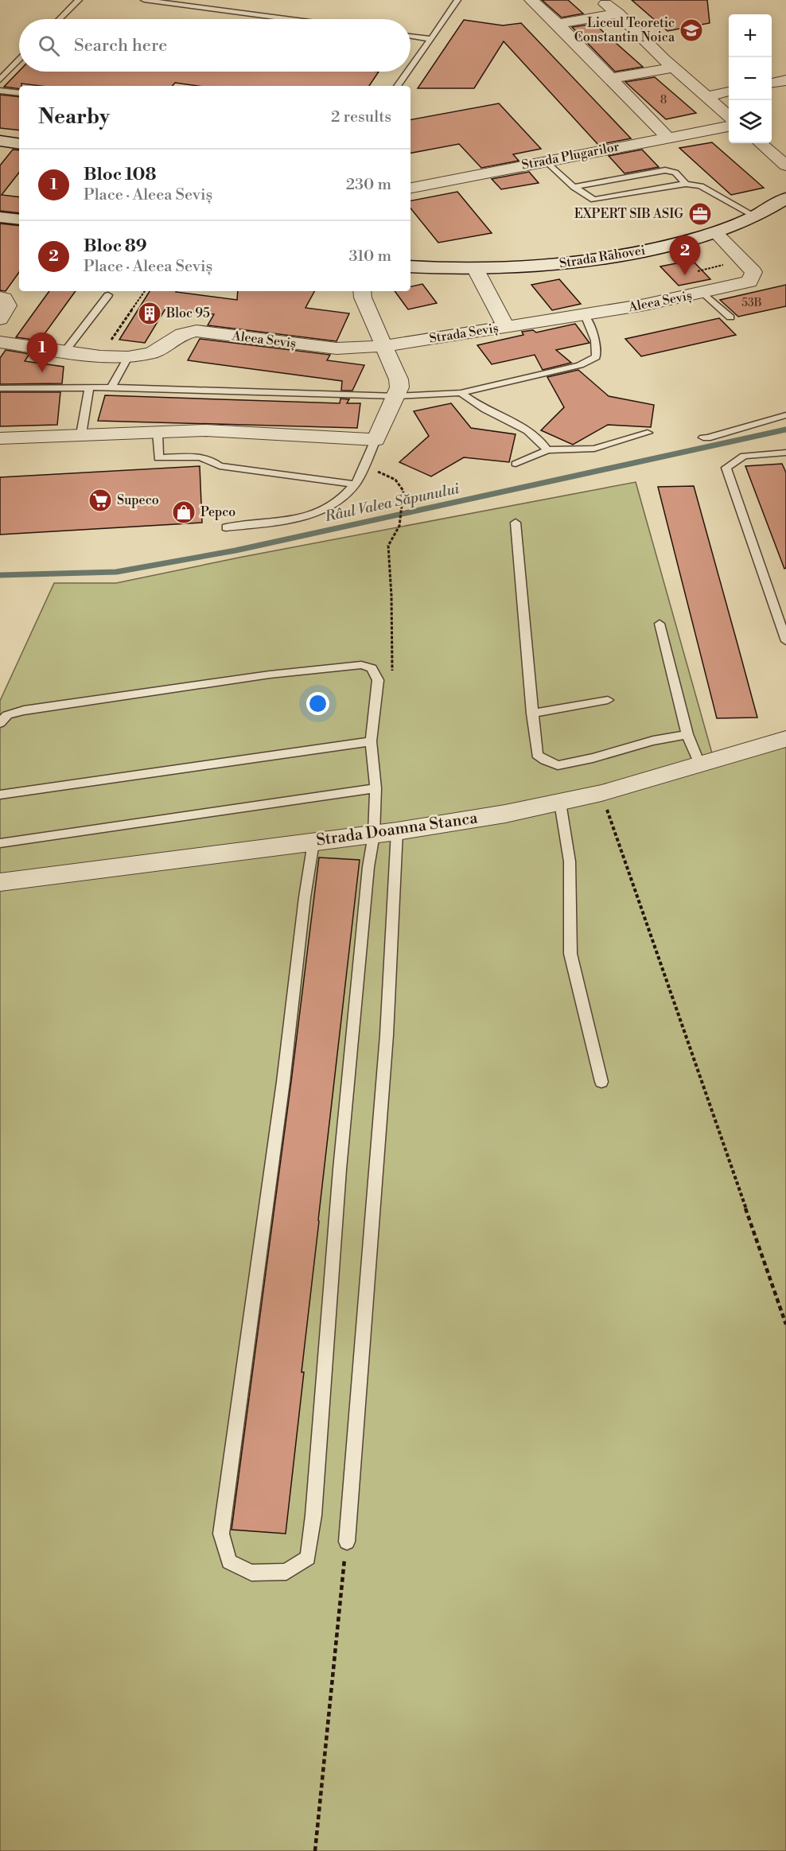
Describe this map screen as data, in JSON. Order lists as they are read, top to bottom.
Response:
{
  "streets": {
    "street": [
      "Strada Plugarilor",
      "Strada Rahovei",
      "Aleea Seviș",
      "Strada Seviș",
      "Strada Doamna Stanca"
    ]
  },
  "crossings": [
    ["Strada Rahovei", "Aleea Seviș"],
    ["Strada Rahovei", "Strada Seviș"],
    ["Aleea Seviș", "Strada Seviș"]
  ],
  "water": ["Râul Valea Săpunului"],
  "places": {
    "school or university": ["Liceul Teoretic Constantin Noica"],
    "office": ["EXPERT SIB ASIG"],
    "building": ["Bloc 95"],
    "supermarket": ["Supeco"],
    "shop": ["Pepco"]
  },
  "house_numbers": ["8", "53B"],
  "page": {
    "map_buttons": ["+", "−"],
    "search": "Search here",
    "heading": ["Nearby", "2 results"],
    "list": [
      {
        "mark": "1",
        "name": "Bloc 108",
        "note": "Place · Aleea Seviș",
        "value": "230 m"
      },
      {
        "mark": "2",
        "name": "Bloc 89",
        "note": "Place · Aleea Seviș",
        "value": "310 m"
      }
    ],
    "pins": ["2", "1"]
  }
}
